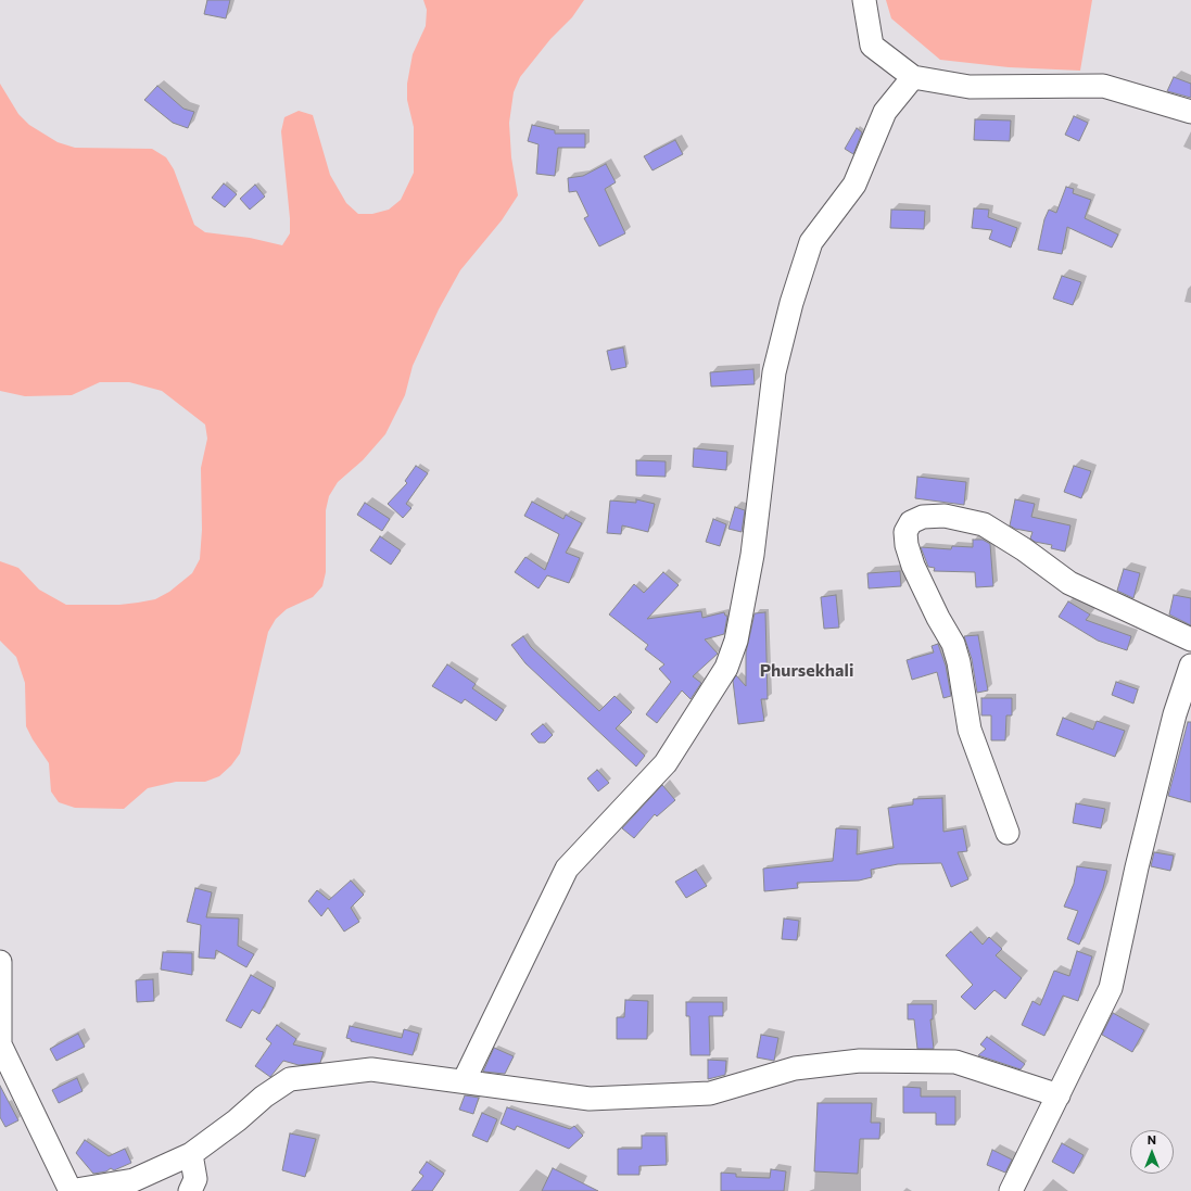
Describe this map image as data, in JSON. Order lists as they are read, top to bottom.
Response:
{
  "districts": ["Phursekhali"],
  "north": "top"
}
